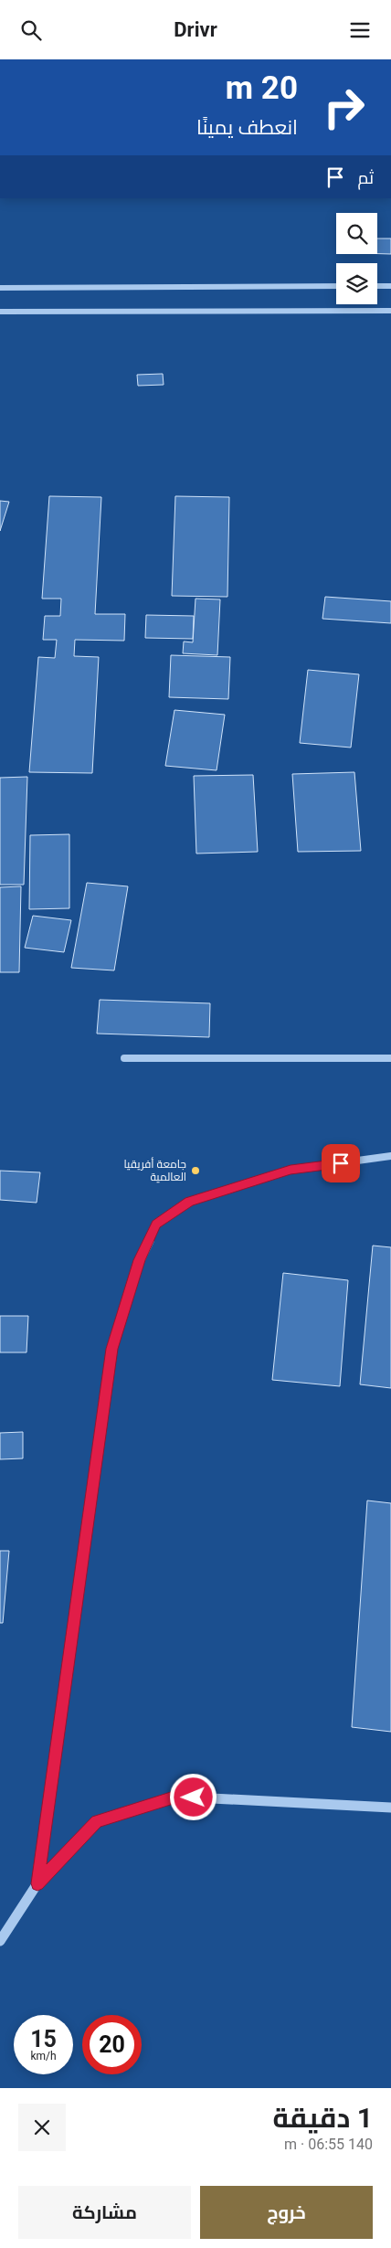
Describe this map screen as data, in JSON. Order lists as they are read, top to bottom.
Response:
{
  "places": ["جامعة أفريقيا العالمية"],
  "page": {
    "header": "Drivr",
    "turn": ["20 m", "انعطف يمينًا"],
    "then": "ثم",
    "speed": "15 km/h",
    "limit": "20",
    "heading": ["1 دقيقة", "140 m · 06:55"],
    "buttons": ["خروج", "مشاركة"]
  }
}
